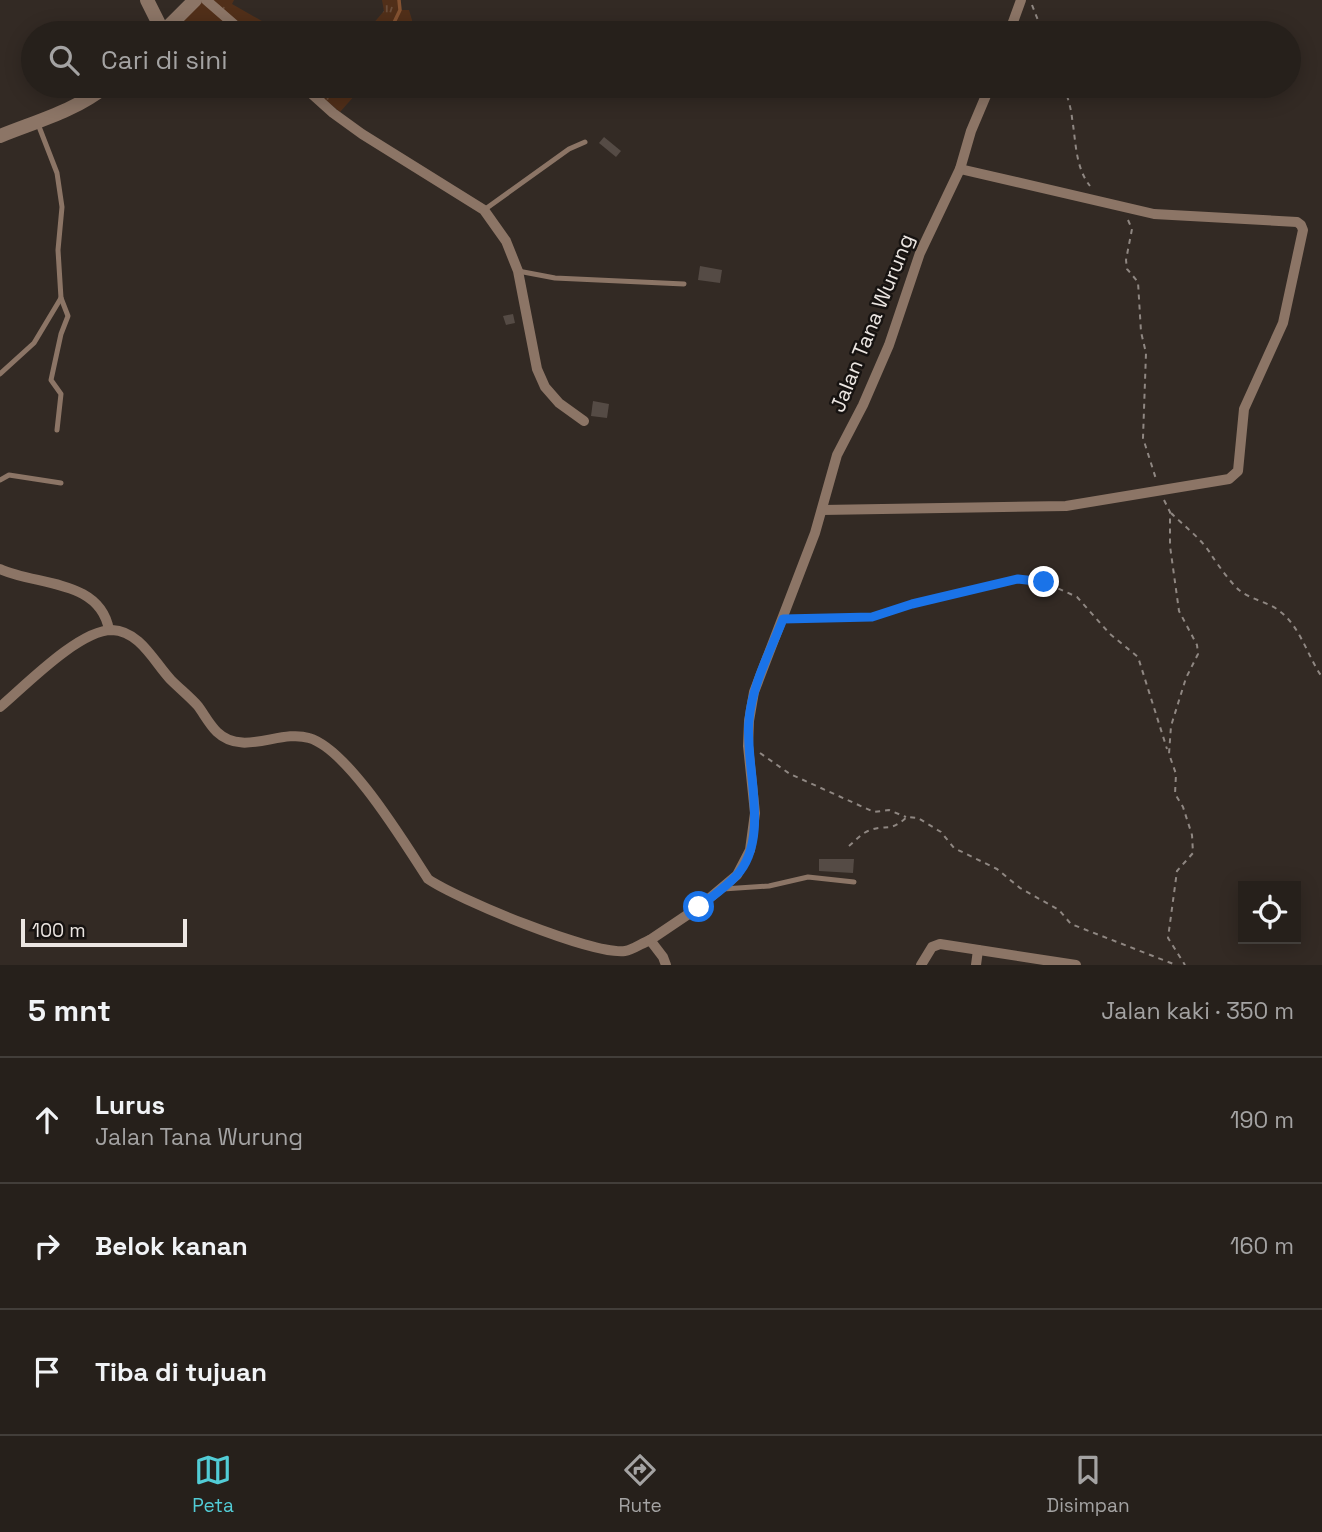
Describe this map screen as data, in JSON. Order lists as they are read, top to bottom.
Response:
{
  "streets": {
    "street": ["Jalan Tana Wurung"]
  },
  "scale_bar": "100 m",
  "page": {
    "search": "Cari di sini",
    "scale": "100 m",
    "heading": ["5 mnt", "Jalan kaki · 350 m"],
    "list": [
      ["Lurus", "Jalan Tana Wurung", "190 m"],
      ["Belok kanan", "160 m"],
      "Tiba di tujuan"
    ],
    "nav": ["Peta", "Rute", "Disimpan"]
  }
}
